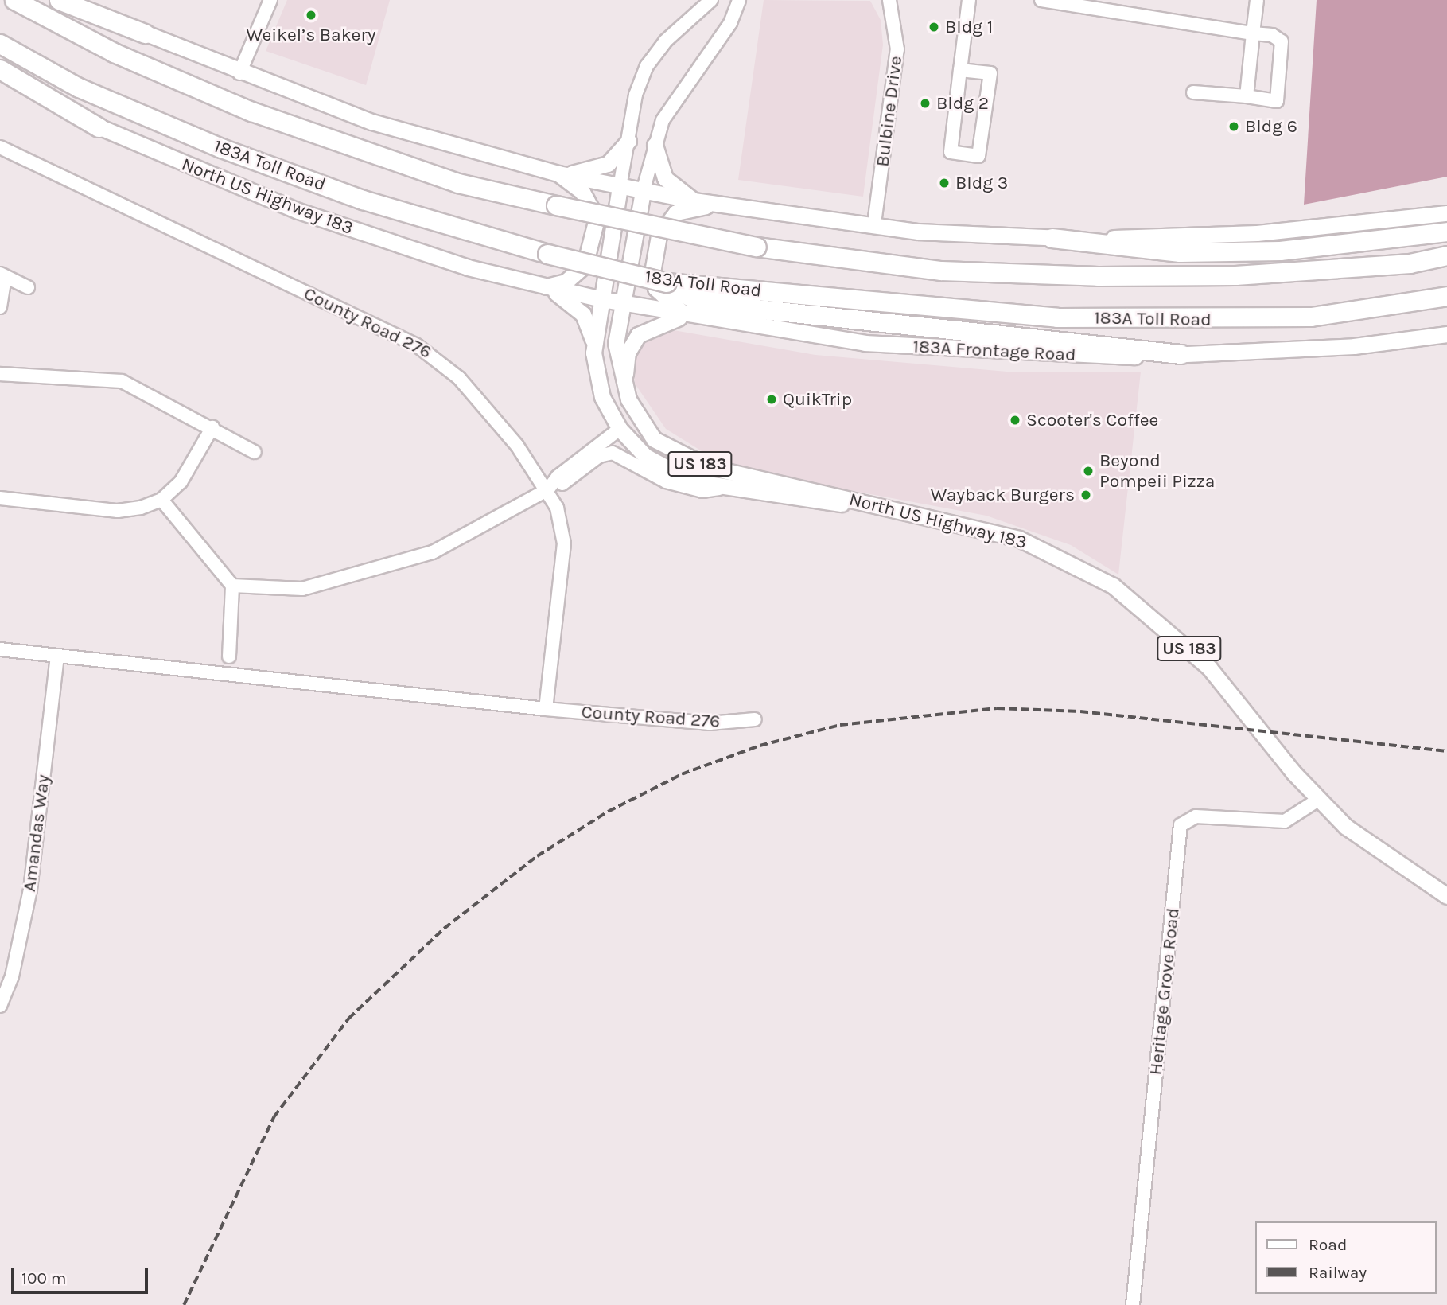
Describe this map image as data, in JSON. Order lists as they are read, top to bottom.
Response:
{
  "streets": {
    "highway": ["183A Toll Road"],
    "main road": ["North US Highway 183", "183A Frontage Road", "US 183"],
    "street": [
      "Bulbine Drive",
      "County Road 276",
      "Amandas Way",
      "Heritage Grove Road"
    ]
  },
  "crossings": [
    ["North US Highway 183", "183A Frontage Road"],
    ["North US Highway 183", "US 183"],
    ["North US Highway 183", "Heritage Grove Road"],
    ["County Road 276", "Amandas Way"],
    ["183A Frontage Road", "US 183"]
  ],
  "places": [
    "Weikel’s Bakery",
    "Bldg 1",
    "Bldg 2",
    "Bldg 6",
    "Bldg 3",
    "QuikTrip",
    "Scooter's Coffee",
    "Beyond Pompeii Pizza",
    "Wayback Burgers"
  ],
  "legend": ["Road", "Railway"],
  "scale_bar": "100 m"
}
